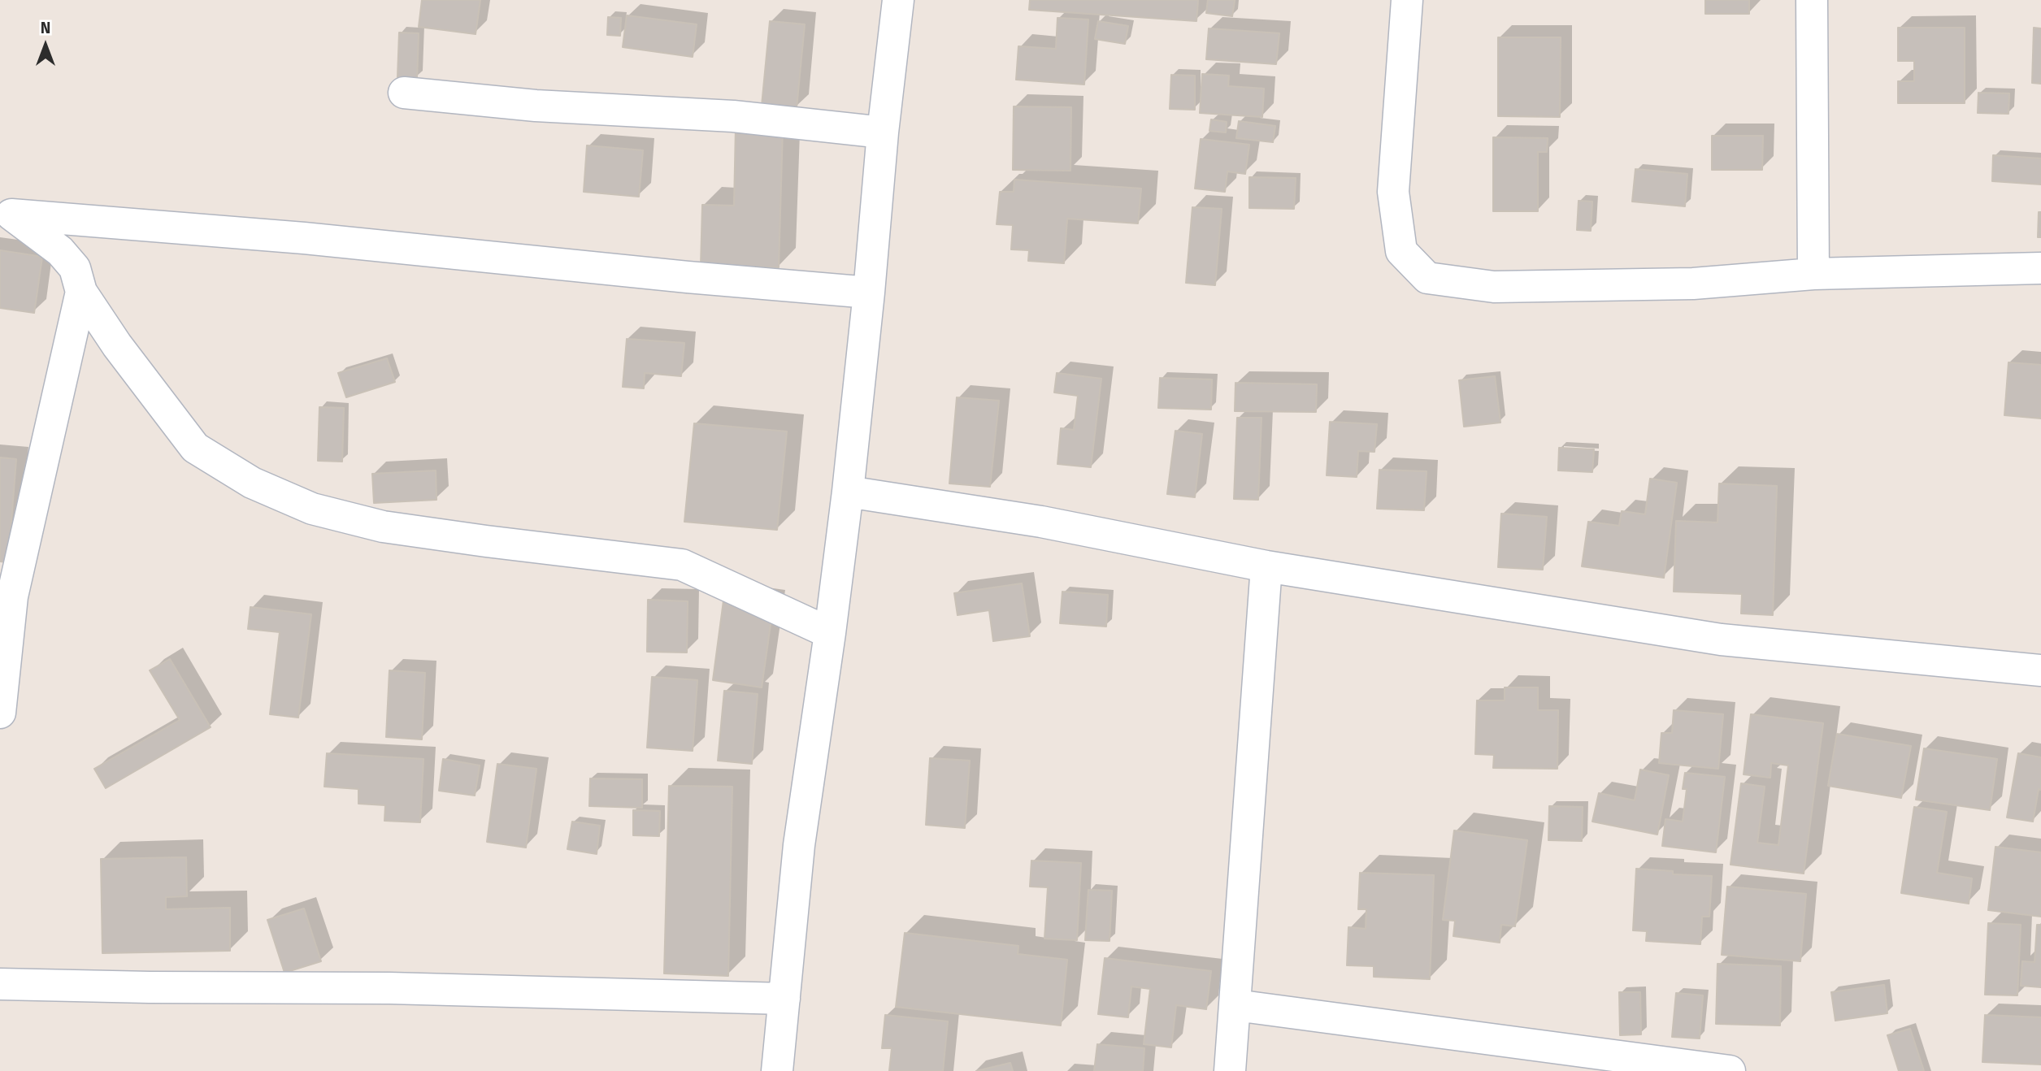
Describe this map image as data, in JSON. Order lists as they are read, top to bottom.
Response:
{
  "north": "top"
}
